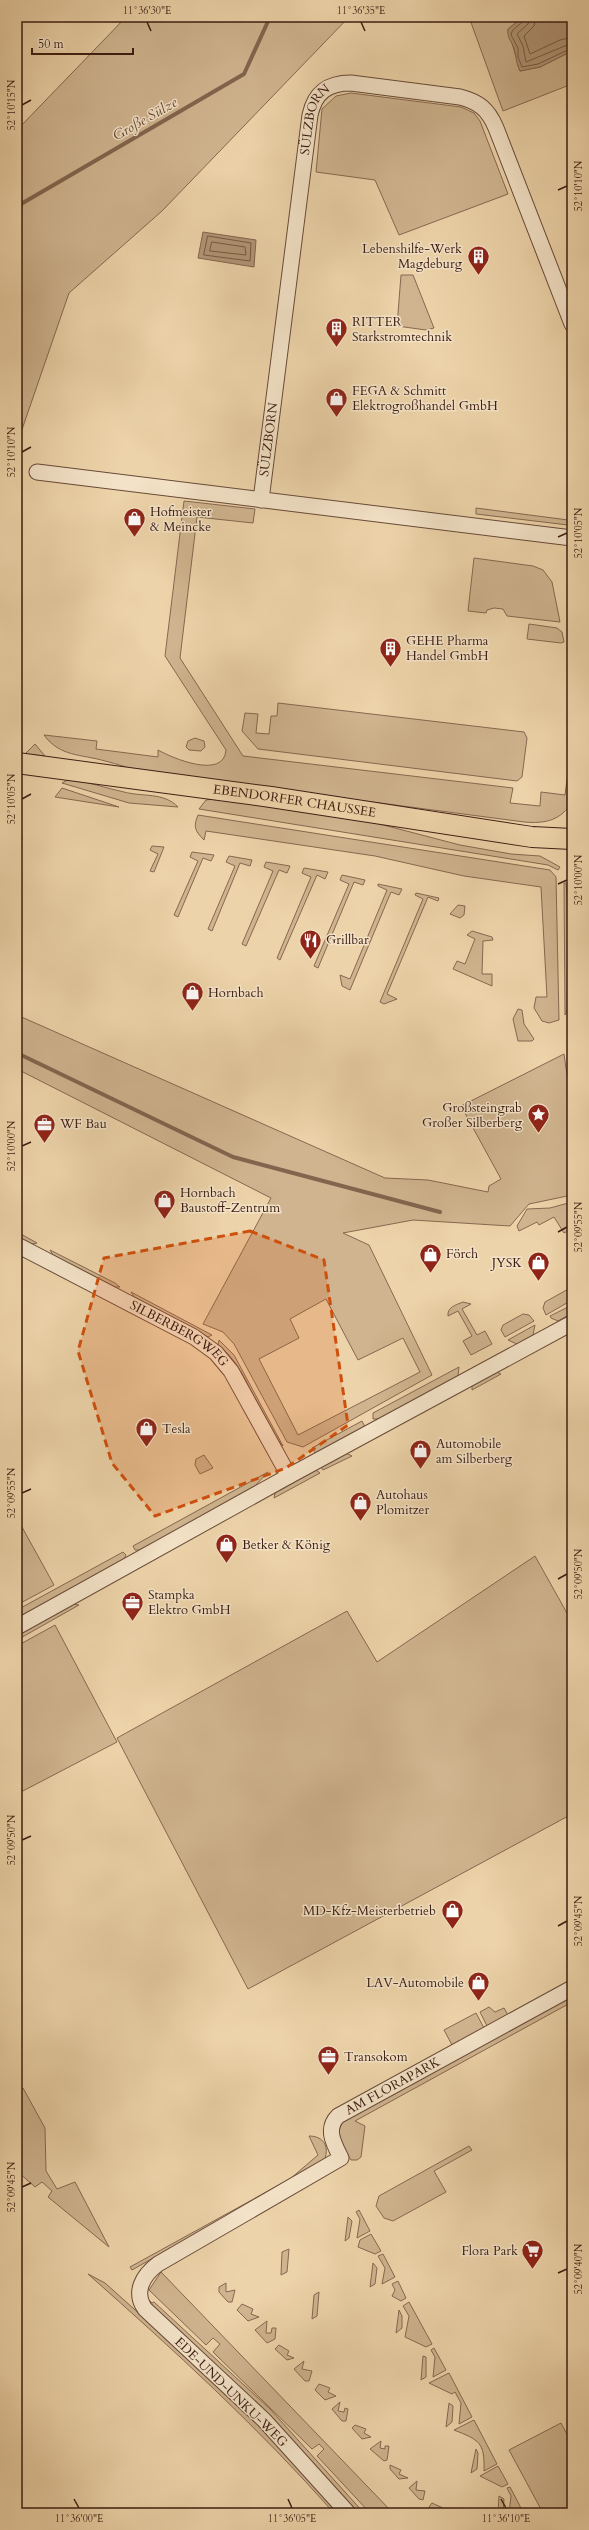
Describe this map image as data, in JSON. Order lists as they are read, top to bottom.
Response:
{
  "streets": {
    "main road": ["EBENDORFER CHAUSSEE"],
    "street": [
      "SÜLZBORN",
      "SILBERBERGWEG",
      "AM FLORAPARK",
      "EDE-UND-UNKU-WEG"
    ]
  },
  "crossings": [
    ["AM FLORAPARK", "EDE-UND-UNKU-WEG"]
  ],
  "water": ["Große Sülze"],
  "places": {
    "building": ["Lebenshilfe-Werk Magdeburg", "RITTER Starkstromtechnik", "GEHE Pharma Handel GmbH"],
    "shop": [
      "FEGA & Schmitt Elektrogroßhandel GmbH",
      "Hofmeister & Meincke",
      "Hornbach",
      "Hornbach Baustoff-Zentrum",
      "Förch",
      "JYSK",
      "Tesla",
      "Automobile am Silberberg",
      "Autohaus Plomitzer",
      "Betker & König",
      "MD-Kfz-Meisterbetrieb",
      "LAV-Automobile"
    ],
    "restaurant": ["Grillbar"],
    "place": ["Großsteingrab Großer Silberberg"],
    "office": ["WF Bau", "Stampka Elektro GmbH", "Transokom"],
    "supermarket": ["Flora Park"]
  },
  "scale_bar": "50 m",
  "coordinates": [
    "11°36'30\"E",
    "11°36'35\"E",
    "52°10'15\"N",
    "52°10'10\"N",
    "52°10'05\"N",
    "52°10'00\"N",
    "52°09'55\"N",
    "52°09'50\"N",
    "52°09'45\"N",
    "52°09'40\"N",
    "11°36'00\"E",
    "11°36'05\"E",
    "11°36'10\"E"
  ]
}
